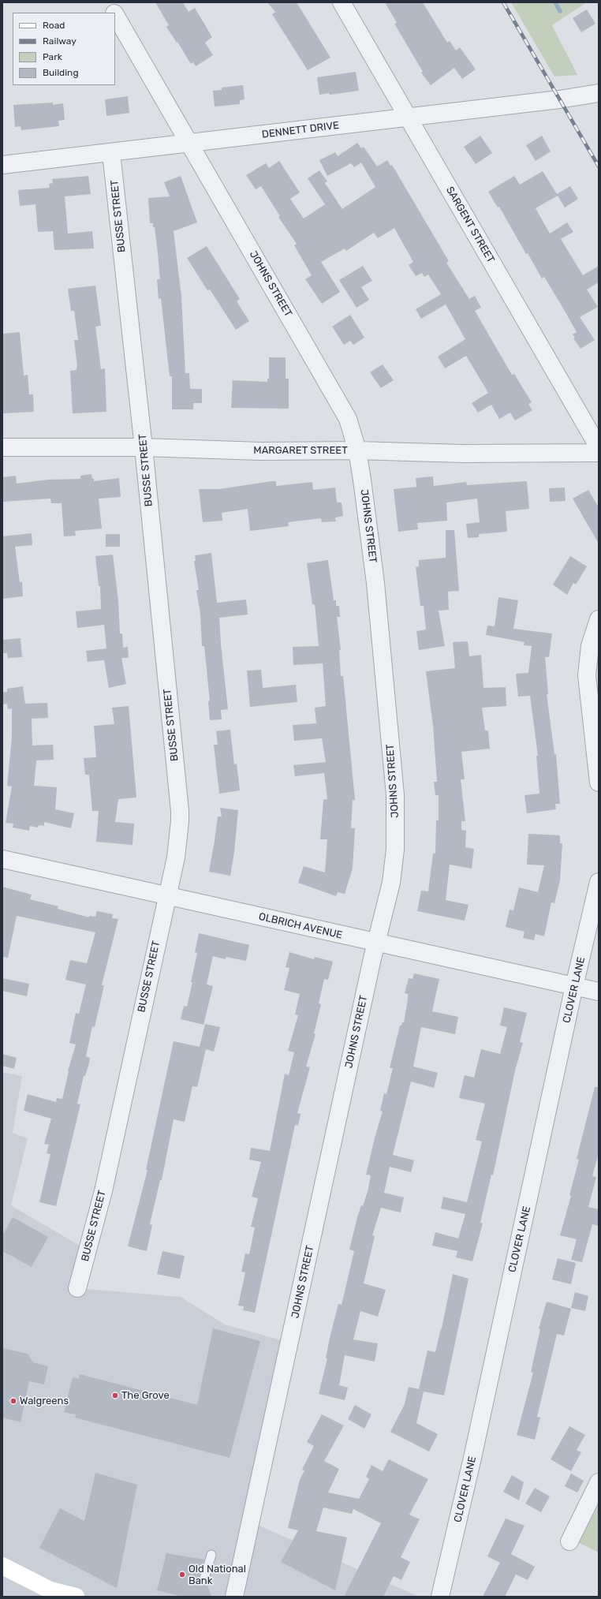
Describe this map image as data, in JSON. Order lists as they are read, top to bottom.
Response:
{
  "streets": {
    "street": [
      "DENNETT DRIVE",
      "BUSSE STREET",
      "SARGENT STREET",
      "JOHNS STREET",
      "MARGARET STREET",
      "OLBRICH AVENUE",
      "CLOVER LANE"
    ]
  },
  "crossings": [
    ["DENNETT DRIVE", "BUSSE STREET"],
    ["DENNETT DRIVE", "SARGENT STREET"],
    ["DENNETT DRIVE", "JOHNS STREET"],
    ["BUSSE STREET", "MARGARET STREET"],
    ["BUSSE STREET", "OLBRICH AVENUE"],
    ["JOHNS STREET", "MARGARET STREET"],
    ["JOHNS STREET", "OLBRICH AVENUE"],
    ["OLBRICH AVENUE", "CLOVER LANE"]
  ],
  "places": ["The Grove", "Walgreens", "Old National Bank"],
  "legend": [
    "Road",
    "Railway",
    "Park",
    "Building"
  ]
}
